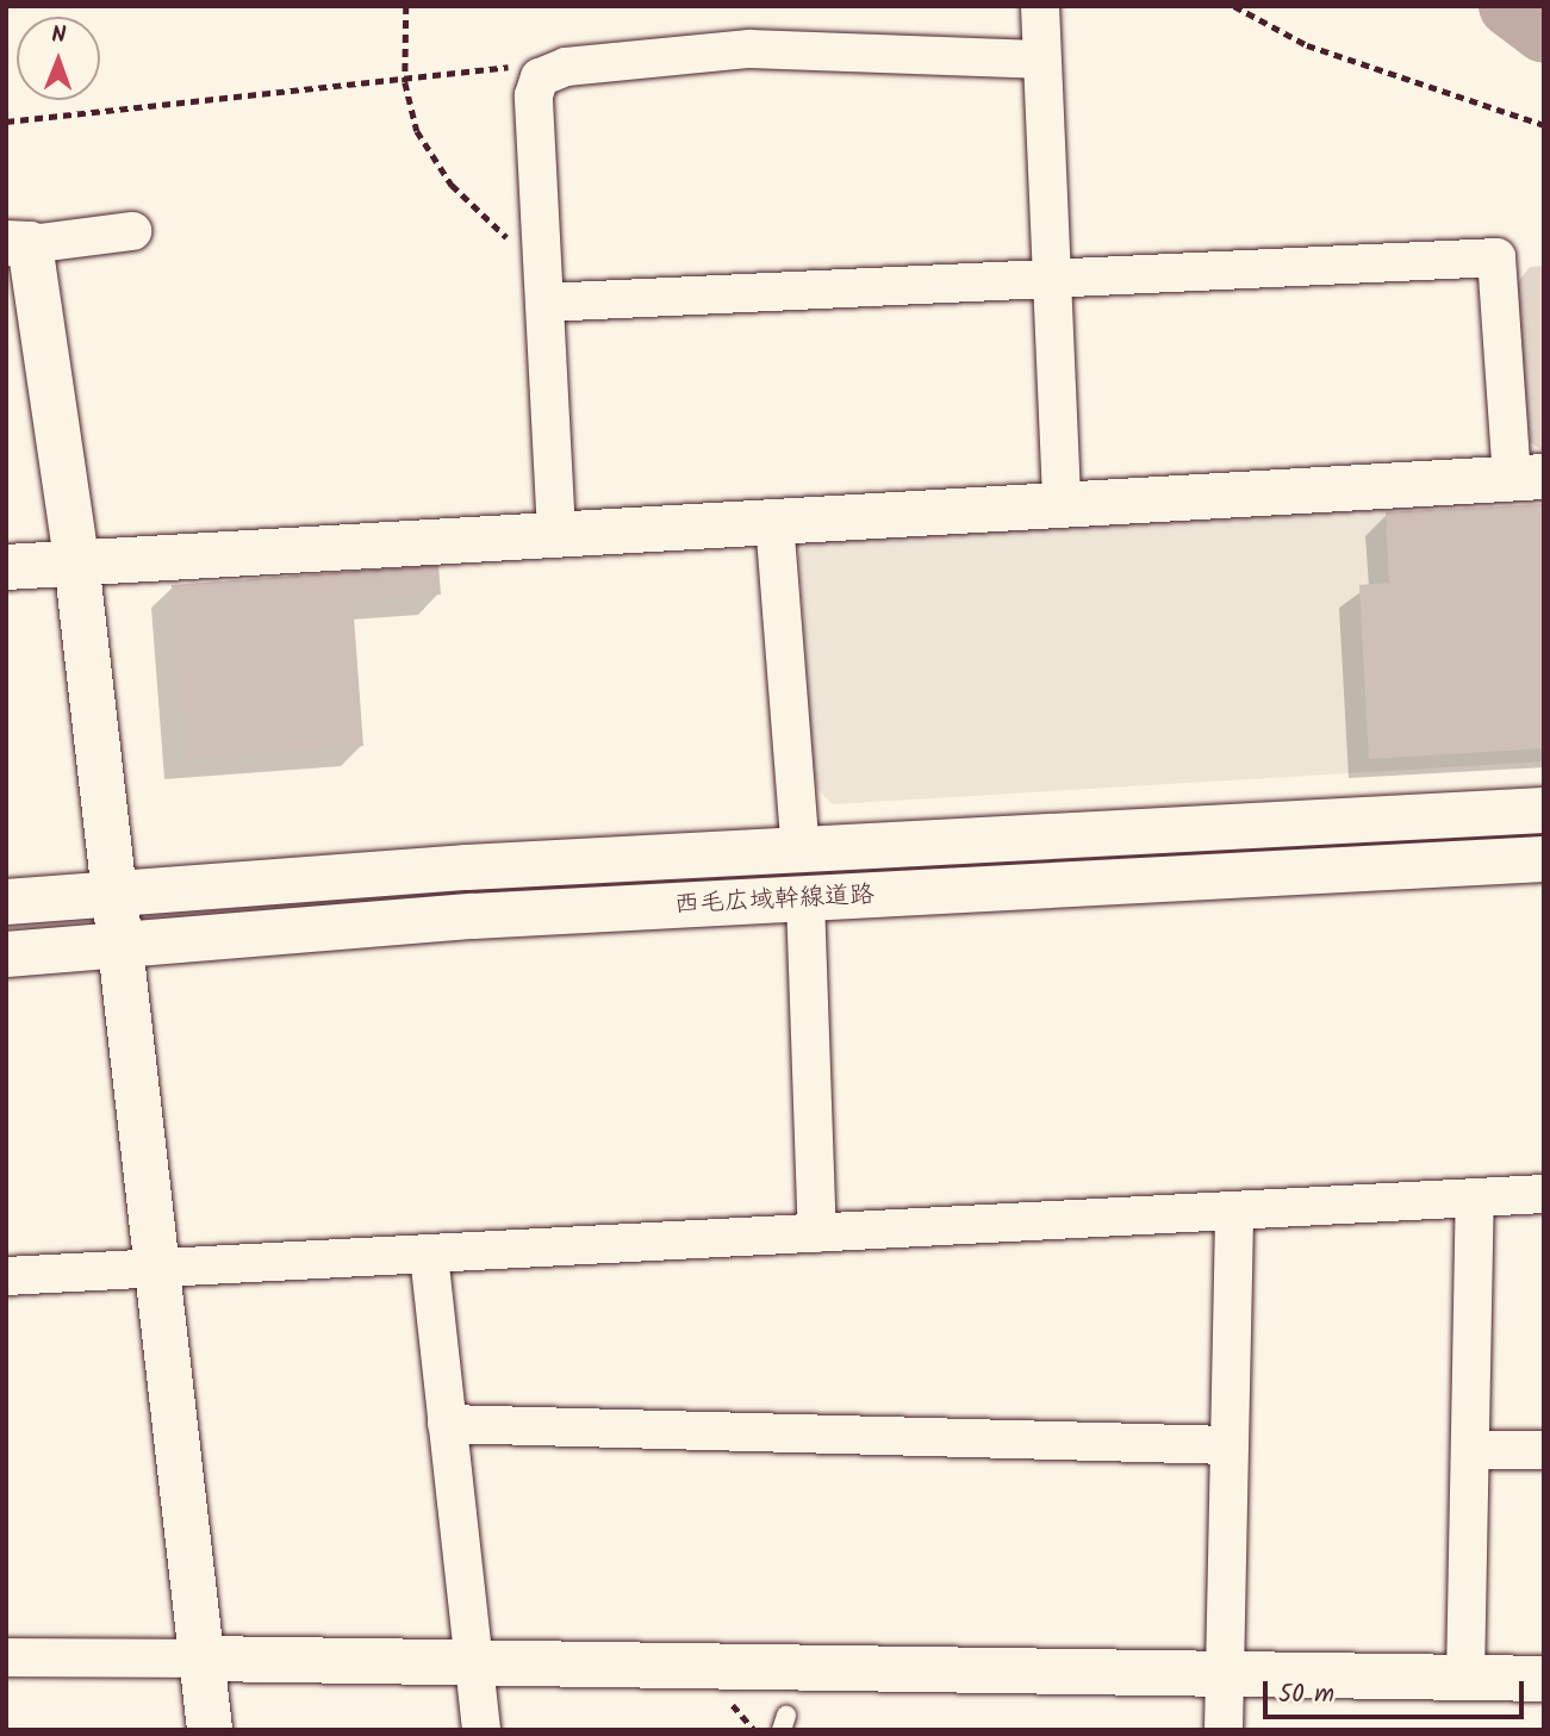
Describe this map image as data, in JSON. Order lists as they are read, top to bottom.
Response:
{
  "streets": {
    "street": ["西毛広域幹線道路"]
  },
  "scale_bar": "50 m",
  "north": "top"
}
